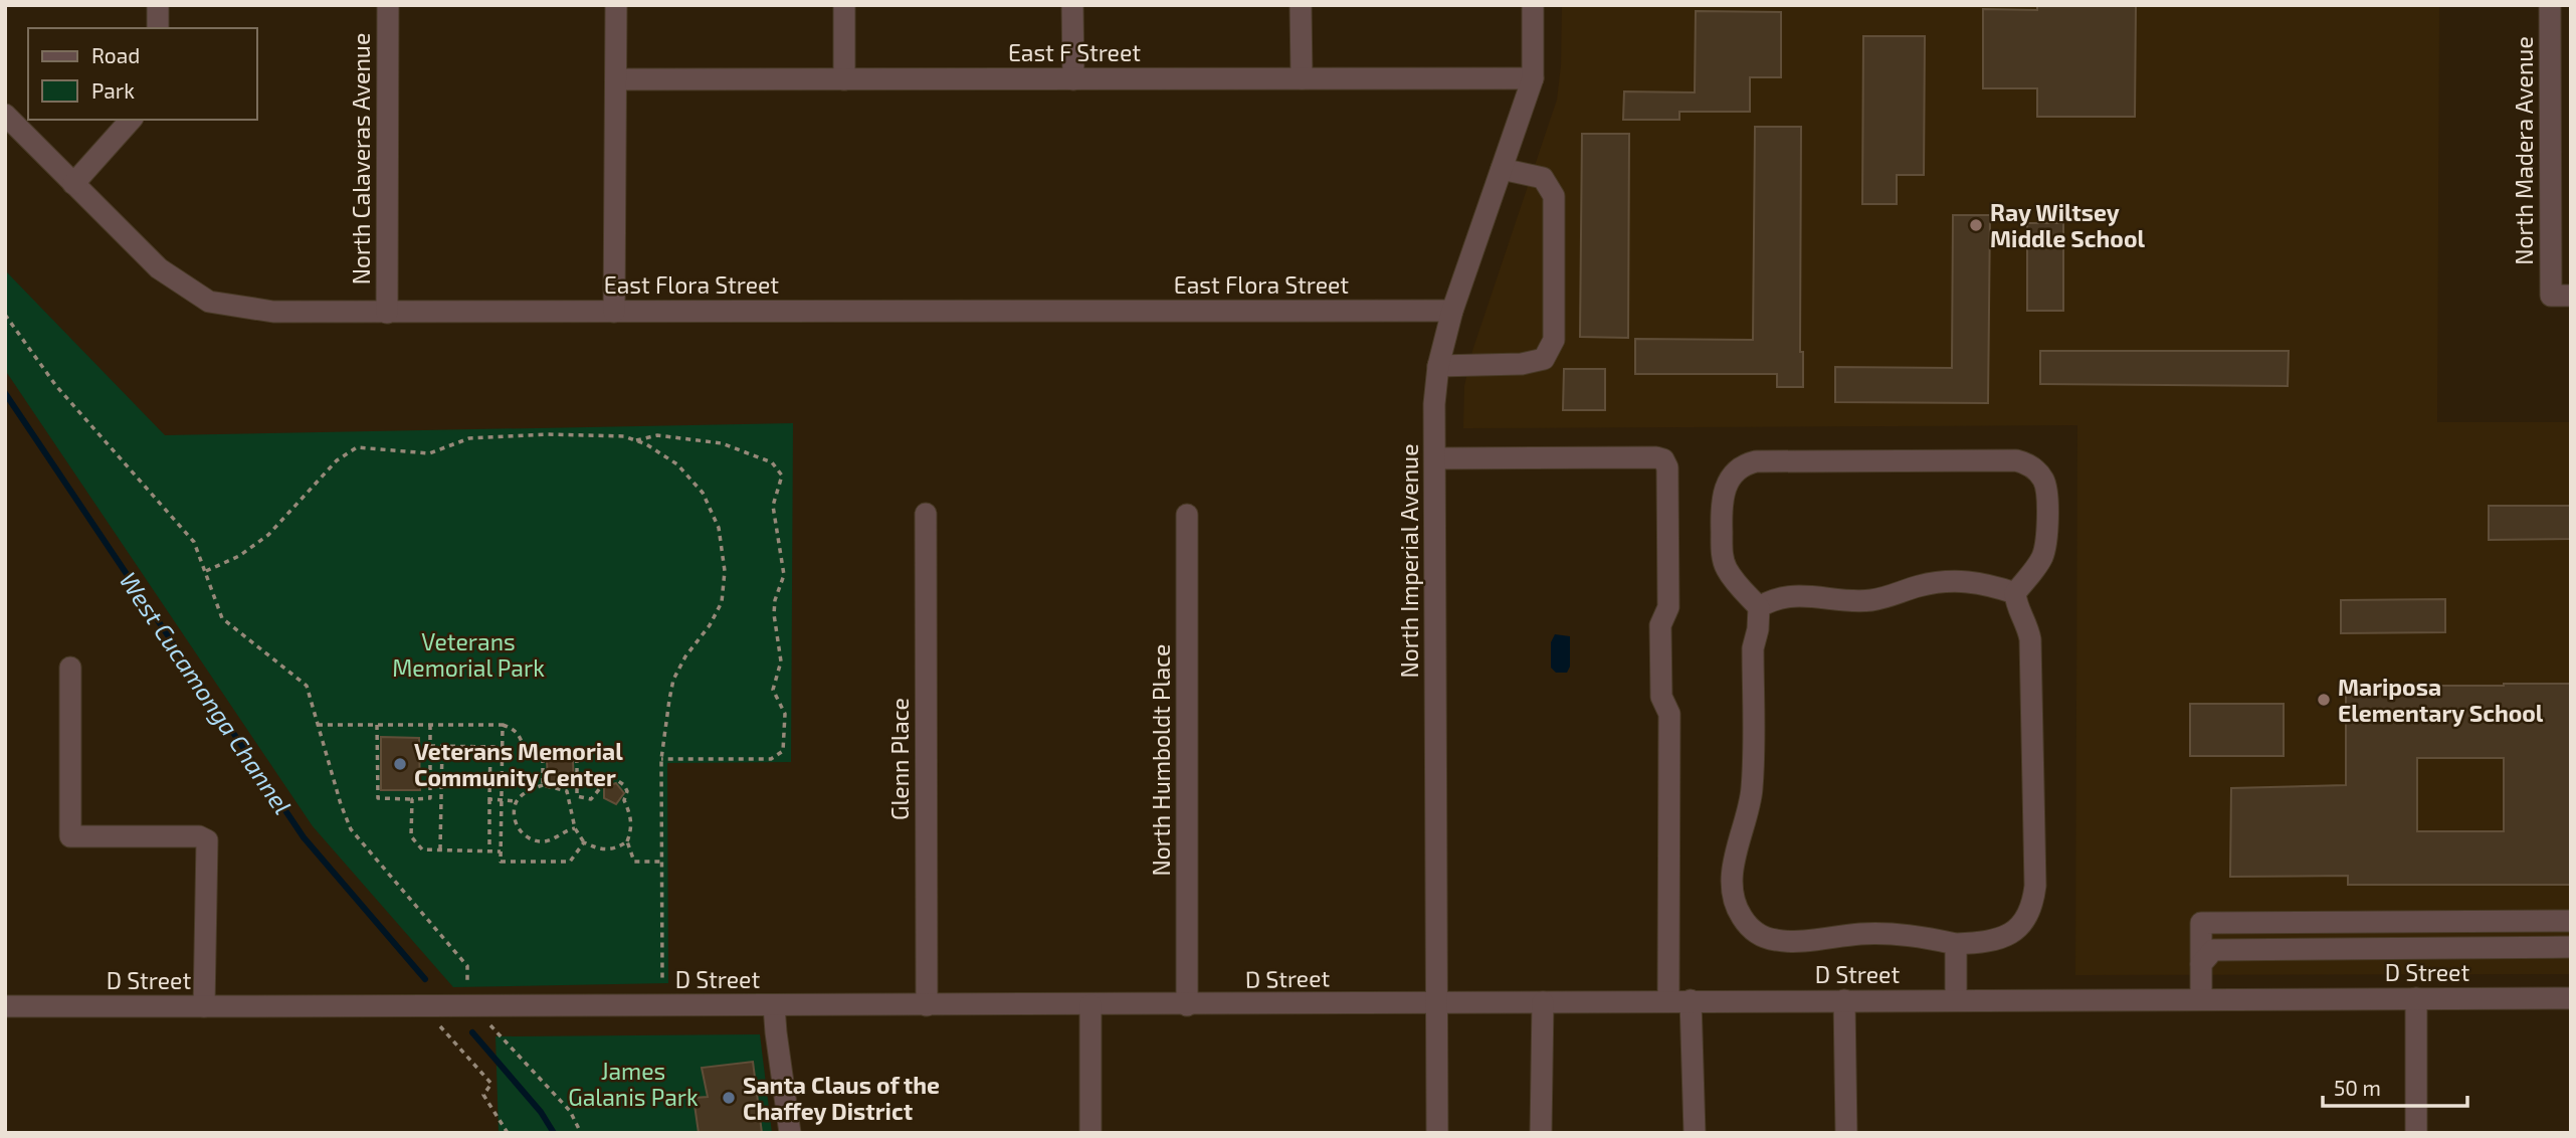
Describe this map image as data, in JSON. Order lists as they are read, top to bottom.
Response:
{
  "streets": {
    "street": [
      "East F Street",
      "North Madera Avenue",
      "North Calaveras Avenue",
      "East Flora Street",
      "North Imperial Avenue",
      "Glenn Place",
      "North Humboldt Place",
      "D Street"
    ]
  },
  "crossings": [
    ["East F Street", "North Imperial Avenue"],
    ["North Calaveras Avenue", "East Flora Street"],
    ["East Flora Street", "North Imperial Avenue"],
    ["North Imperial Avenue", "D Street"],
    ["Glenn Place", "D Street"],
    ["North Humboldt Place", "D Street"]
  ],
  "water": ["West Cucamonga Channel"],
  "parks": ["Veterans Memorial Park", "James Galanis Park"],
  "places": [
    "Ray Wiltsey Middle School",
    "Mariposa Elementary School",
    "Veterans Memorial Community Center",
    "Santa Claus of the Chaffey District"
  ],
  "legend": ["Road", "Park"],
  "scale_bar": "50 m"
}
